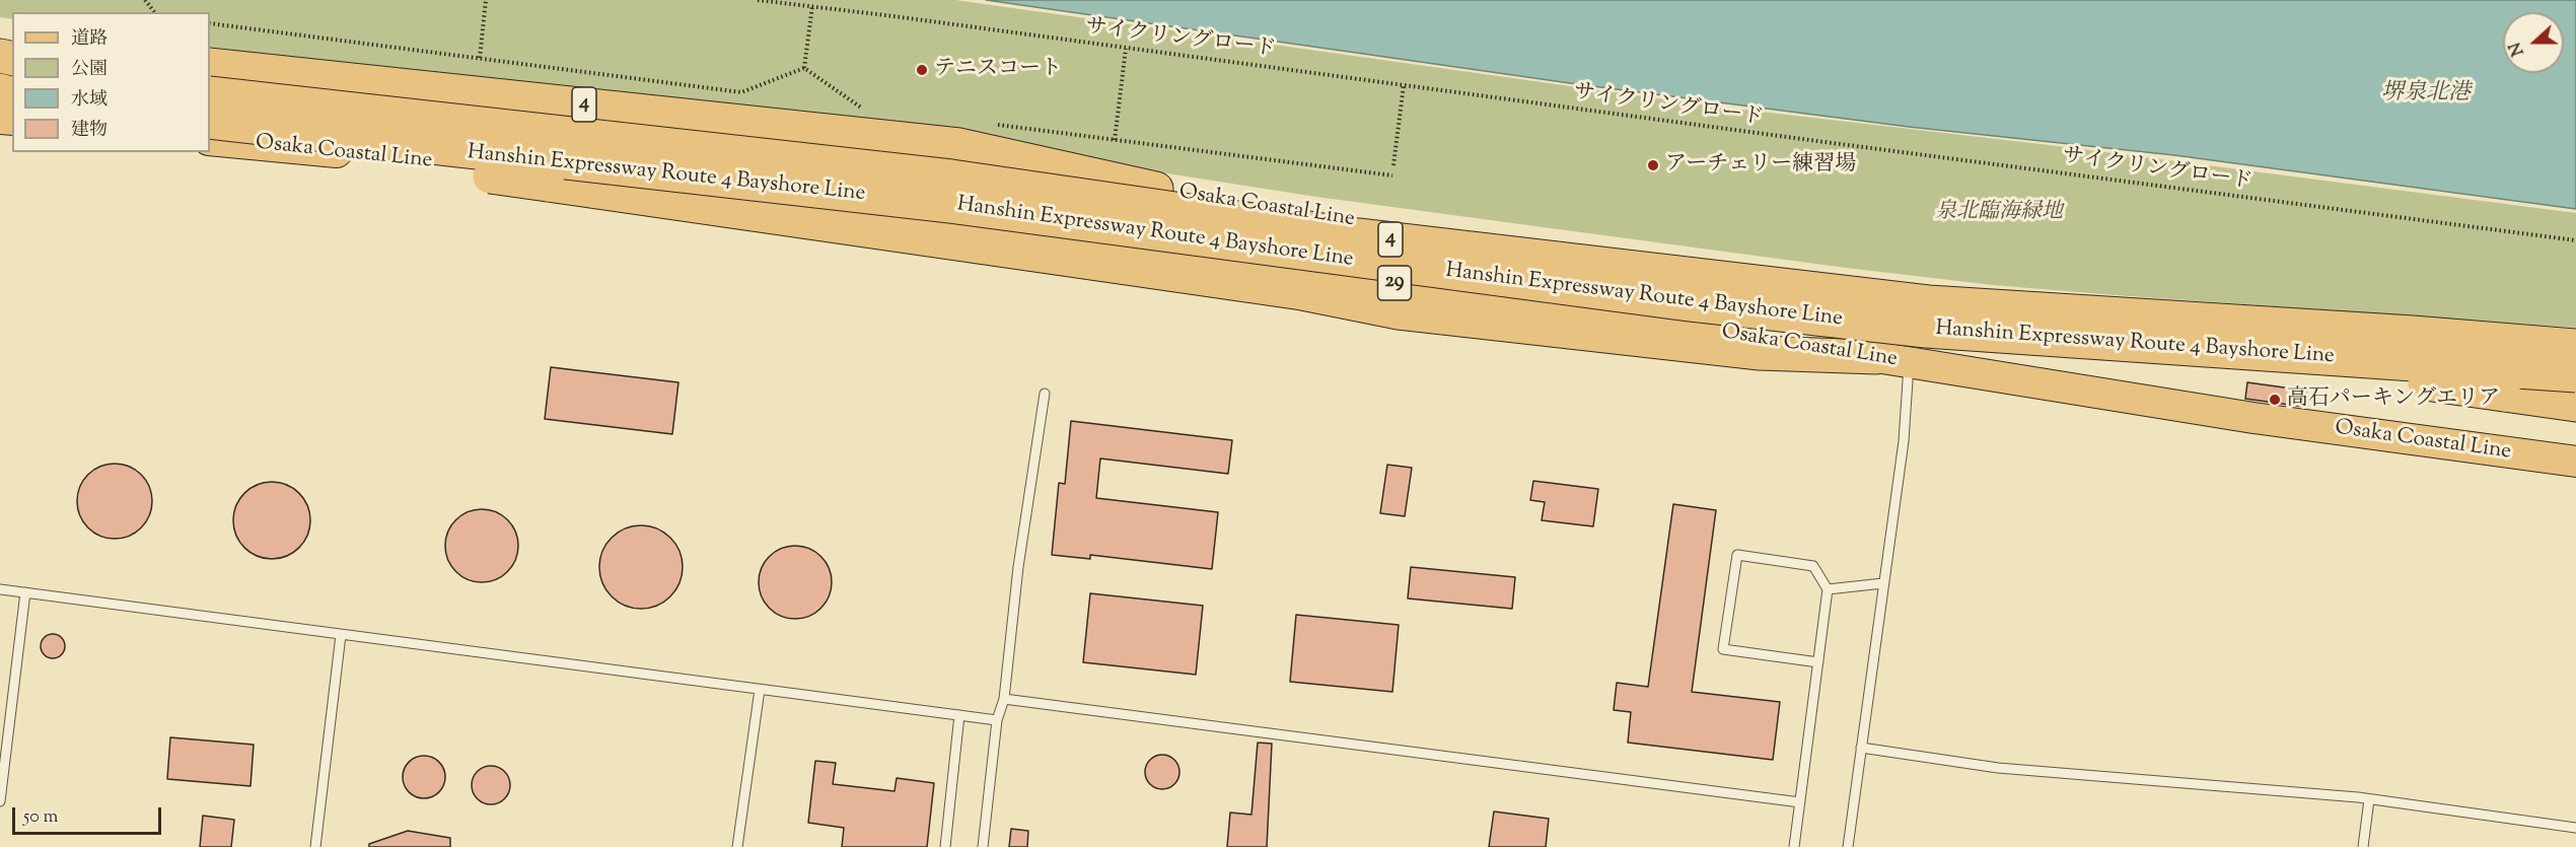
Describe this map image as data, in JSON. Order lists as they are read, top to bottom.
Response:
{
  "streets": {
    "highway": ["4", "Hanshin Expressway Route 4 Bayshore Line"],
    "main road": ["Osaka Coastal Line", "29"],
    "path": ["サイクリングロード"]
  },
  "crossings": [
    ["4", "Osaka Coastal Line"]
  ],
  "water": ["堺泉北港"],
  "parks": ["泉北臨海緑地"],
  "places": ["テニスコート", "アーチェリー練習場", "高石パーキングエリア"],
  "legend": [
    "道路",
    "公園",
    "水域",
    "建物"
  ],
  "scale_bar": "50 m",
  "north": "left"
}
